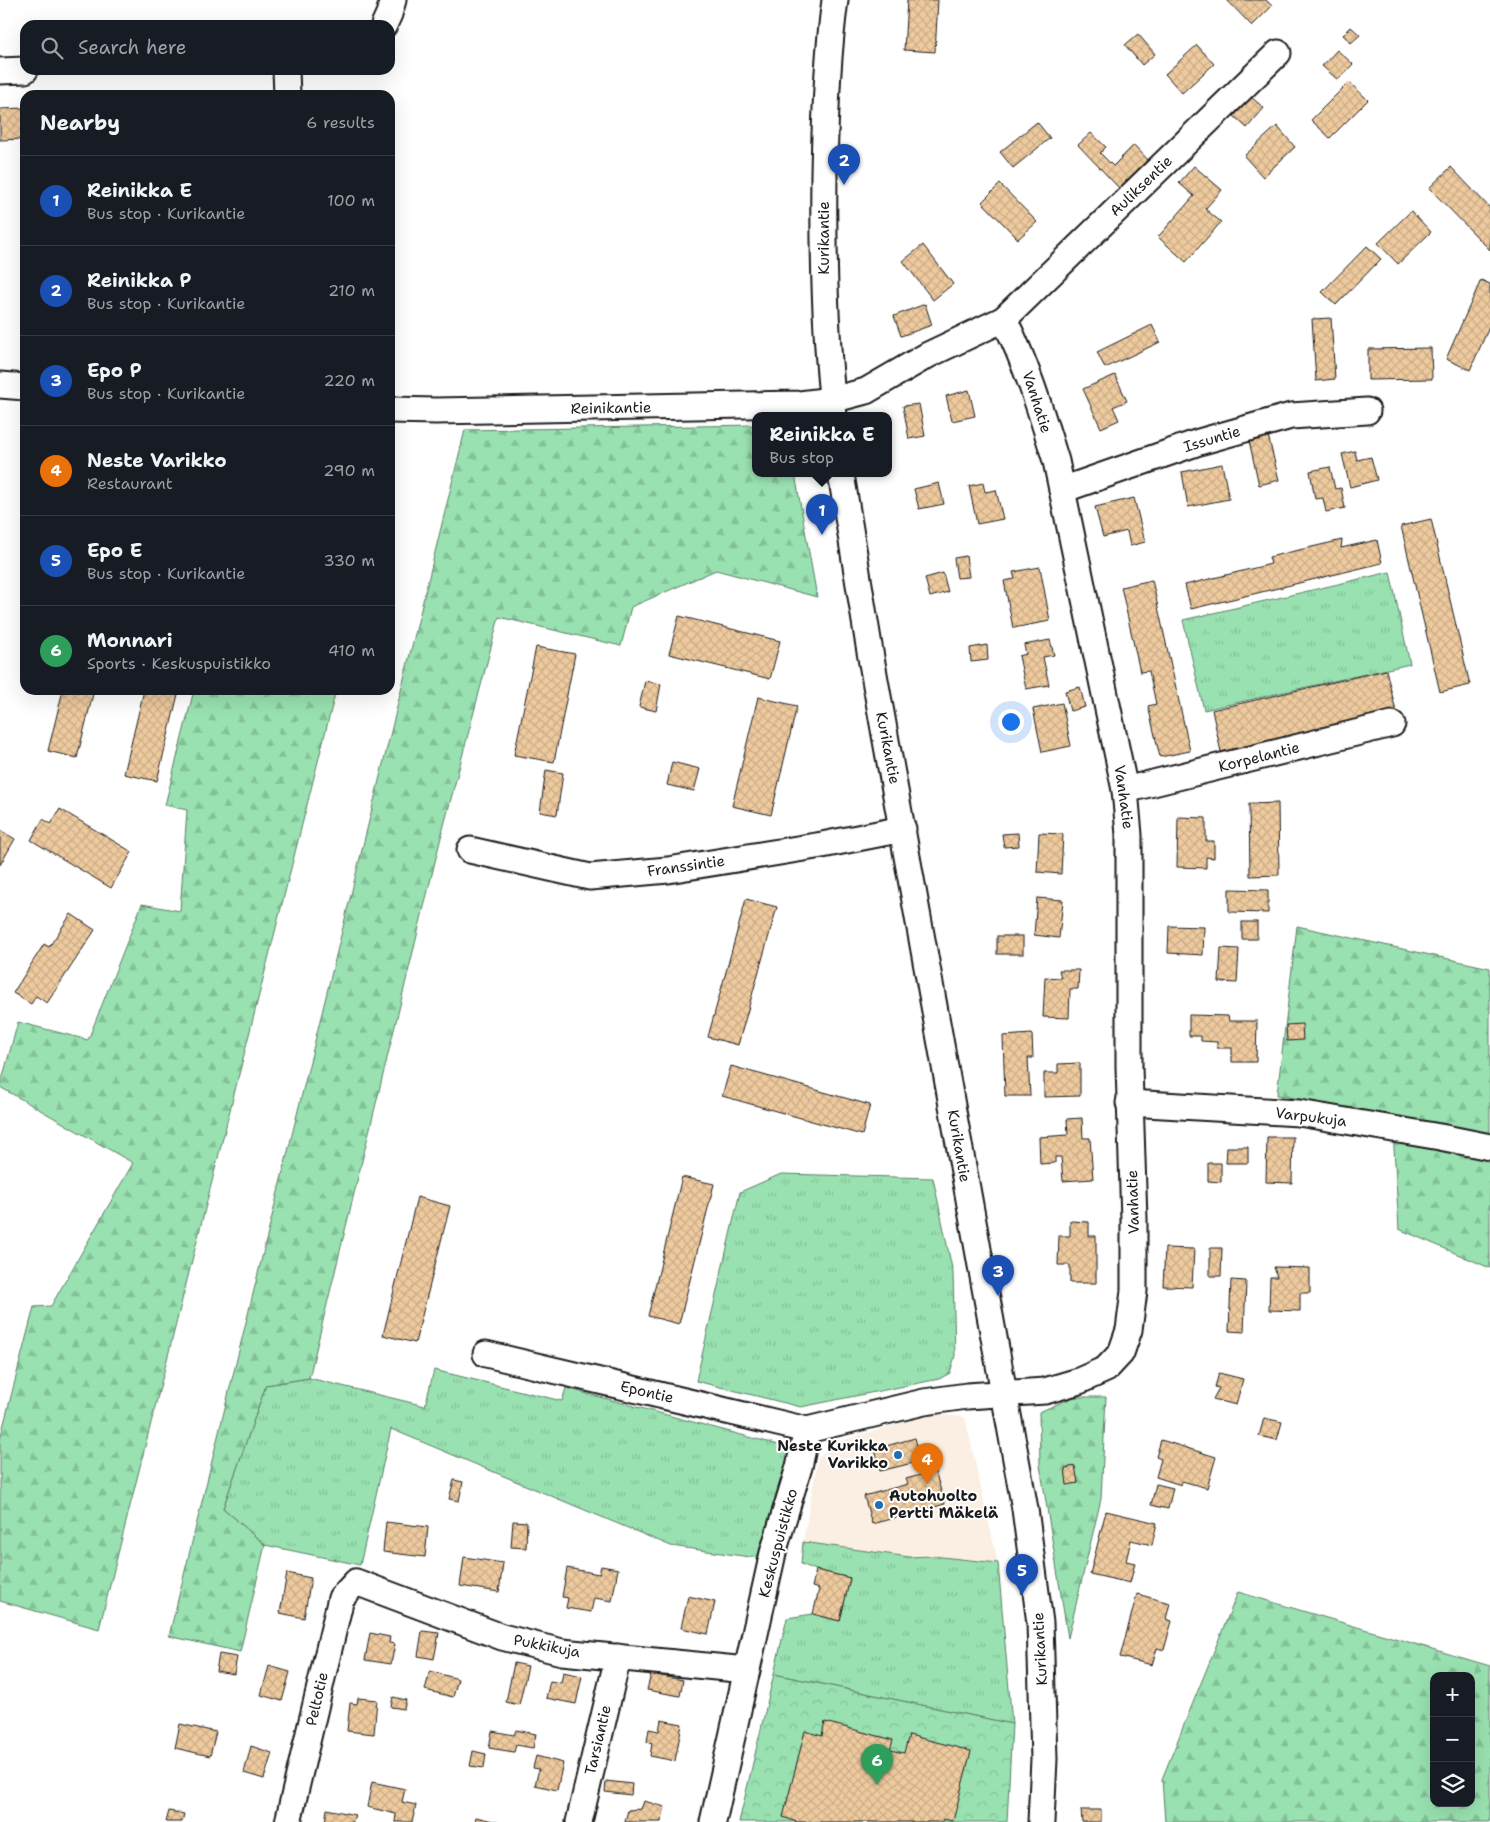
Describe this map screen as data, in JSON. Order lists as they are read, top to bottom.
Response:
{
  "streets": {
    "street": [
      "Auliksentie",
      "Kurikantie",
      "Vanhatie",
      "Reinikantie",
      "Issuntie",
      "Korpelantie",
      "Franssintie",
      "Varpukuja",
      "Epontie",
      "Keskuspuistikko",
      "Pukkikuja",
      "Peltotie",
      "Tarsiantie"
    ]
  },
  "crossings": [
    ["Auliksentie", "Vanhatie"],
    ["Kurikantie", "Vanhatie"],
    ["Kurikantie", "Reinikantie"],
    ["Kurikantie", "Franssintie"],
    ["Vanhatie", "Issuntie"],
    ["Vanhatie", "Korpelantie"],
    ["Vanhatie", "Varpukuja"],
    ["Epontie", "Keskuspuistikko"],
    ["Keskuspuistikko", "Pukkikuja"],
    ["Pukkikuja", "Peltotie"],
    ["Pukkikuja", "Tarsiantie"]
  ],
  "places": ["Neste Kurikka Varikko", "Autohuolto Pertti Mäkelä"],
  "page": {
    "search": "Search here",
    "heading": ["Nearby", "6 results"],
    "pins": [
      "2",
      "1",
      "3",
      "4",
      "5",
      "6"
    ],
    "list": [
      {
        "mark": "1",
        "name": "Reinikka E",
        "note": "Bus stop · Kurikantie",
        "value": "100 m"
      },
      {
        "mark": "2",
        "name": "Reinikka P",
        "note": "Bus stop · Kurikantie",
        "value": "210 m"
      },
      {
        "mark": "3",
        "name": "Epo P",
        "note": "Bus stop · Kurikantie",
        "value": "220 m"
      },
      {
        "mark": "4",
        "name": "Neste Varikko",
        "note": "Restaurant",
        "value": "290 m"
      },
      {
        "mark": "5",
        "name": "Epo E",
        "note": "Bus stop · Kurikantie",
        "value": "330 m"
      },
      {
        "mark": "6",
        "name": "Monnari",
        "note": "Sports · Keskuspuistikko",
        "value": "410 m"
      }
    ],
    "popup": ["Reinikka E", "Bus stop"],
    "map_buttons": ["+", "−"]
  }
}
